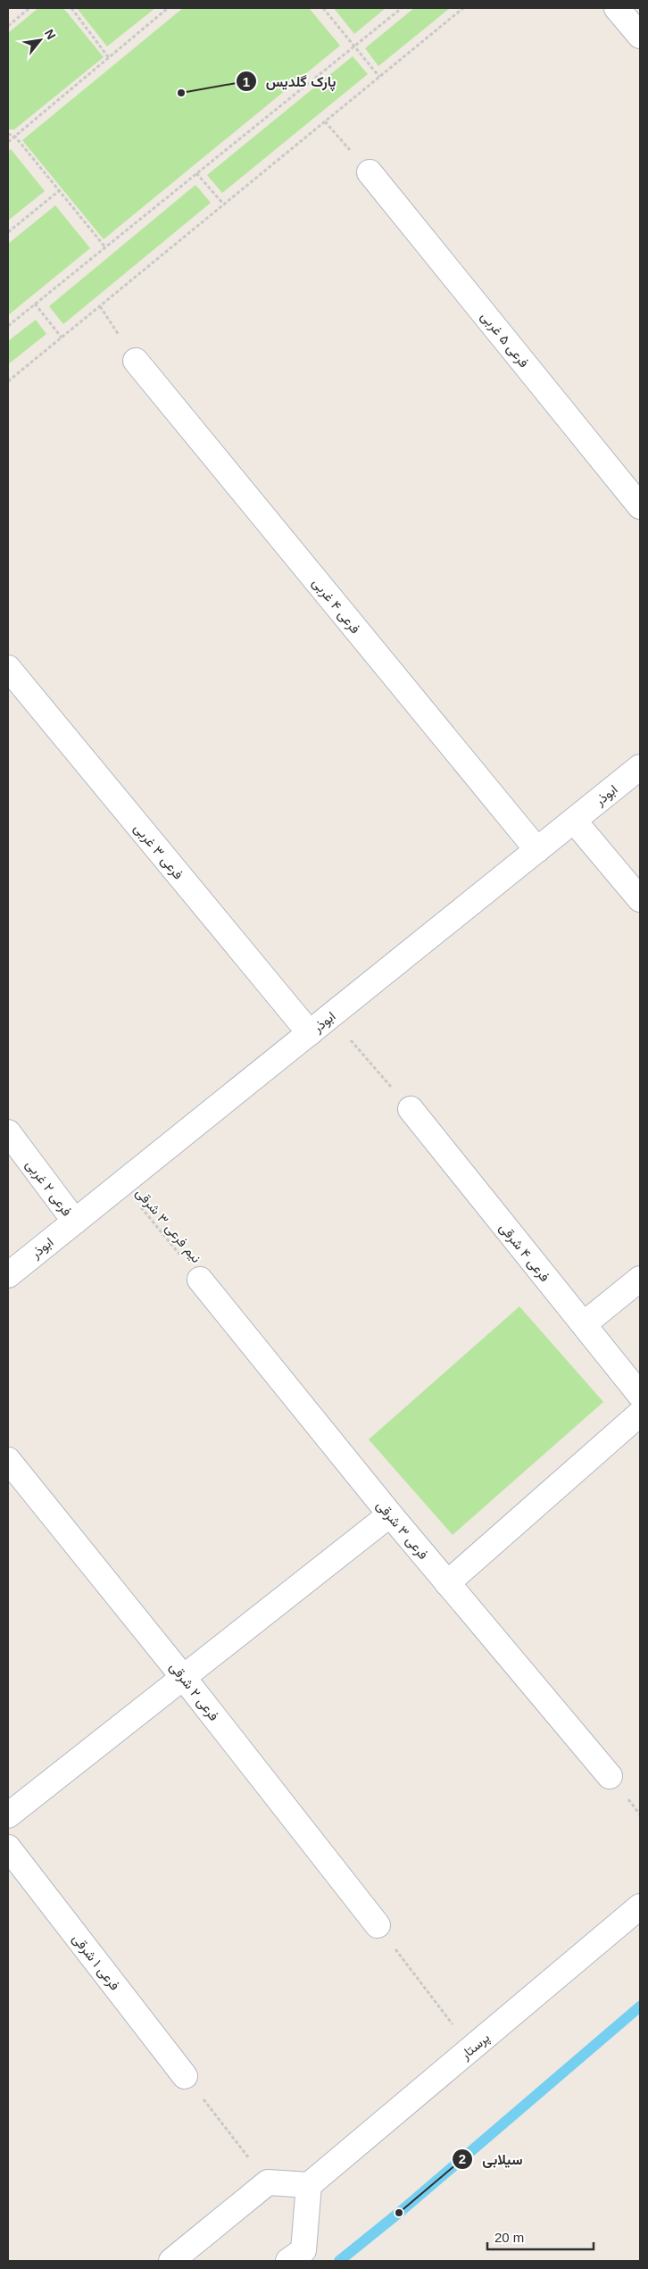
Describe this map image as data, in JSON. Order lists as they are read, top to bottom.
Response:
{
  "streets": {
    "street": [
      "فرعی ۵ غربی",
      "فرعی ۴ غربی",
      "ابوذر",
      "فرعی ۳ غربی",
      "فرعی ۲ غربی",
      "فرعی ۴ شرقی",
      "فرعی ۳ شرقی",
      "فرعی ۲ شرقی",
      "فرعی ۱ شرقی",
      "پرستار"
    ],
    "path": ["نیم فرعی ۳ شرقی"]
  },
  "crossings": [
    ["فرعی ۴ غربی", "ابوذر"],
    ["ابوذر", "فرعی ۳ غربی"],
    ["ابوذر", "فرعی ۲ غربی"],
    ["ابوذر", "نیم فرعی ۳ شرقی"],
    ["نیم فرعی ۳ شرقی", "فرعی ۳ شرقی"]
  ],
  "places": ["پارک گلدیس", "سیلابی"],
  "scale_bar": "20 m",
  "north": "top right"
}
